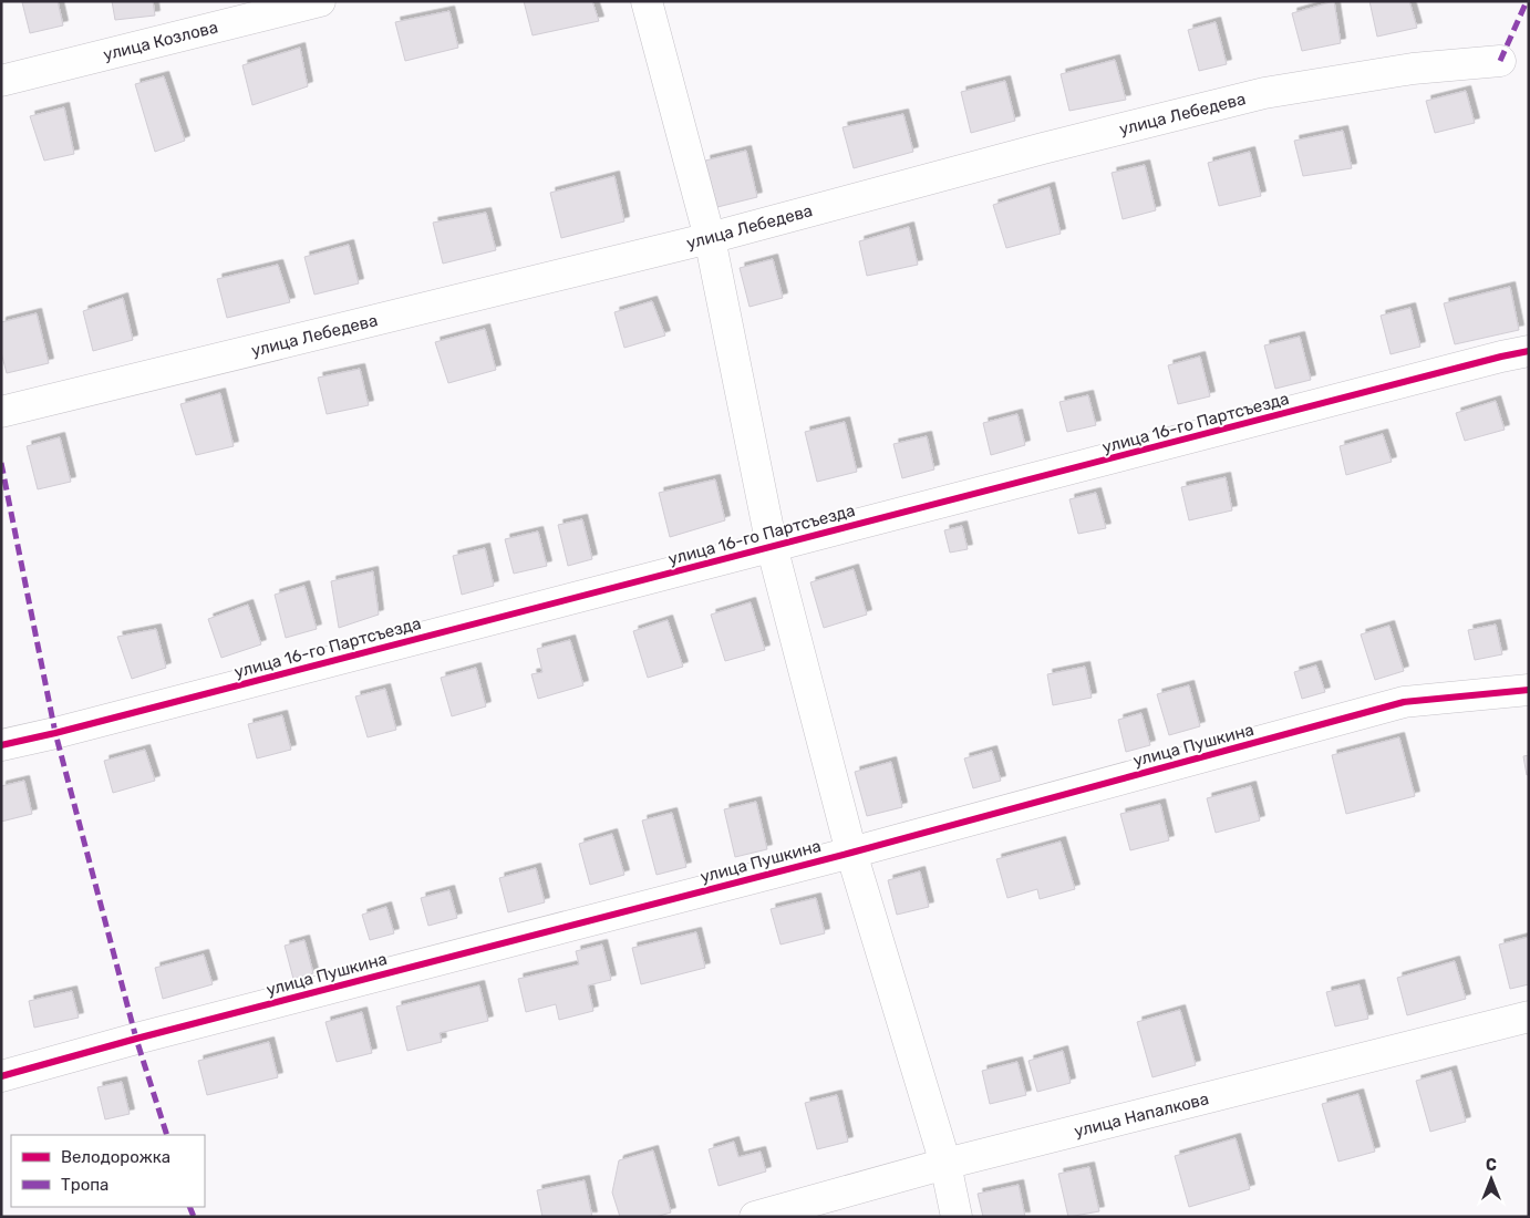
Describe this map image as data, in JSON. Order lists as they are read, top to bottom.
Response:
{
  "streets": {
    "street": [
      "улица Козлова",
      "улица Лебедева",
      "улица 16-го Партсъезда",
      "улица Пушкина",
      "улица Напалкова"
    ]
  },
  "legend": ["Велодорожка", "Тропа"],
  "north": "top"
}
